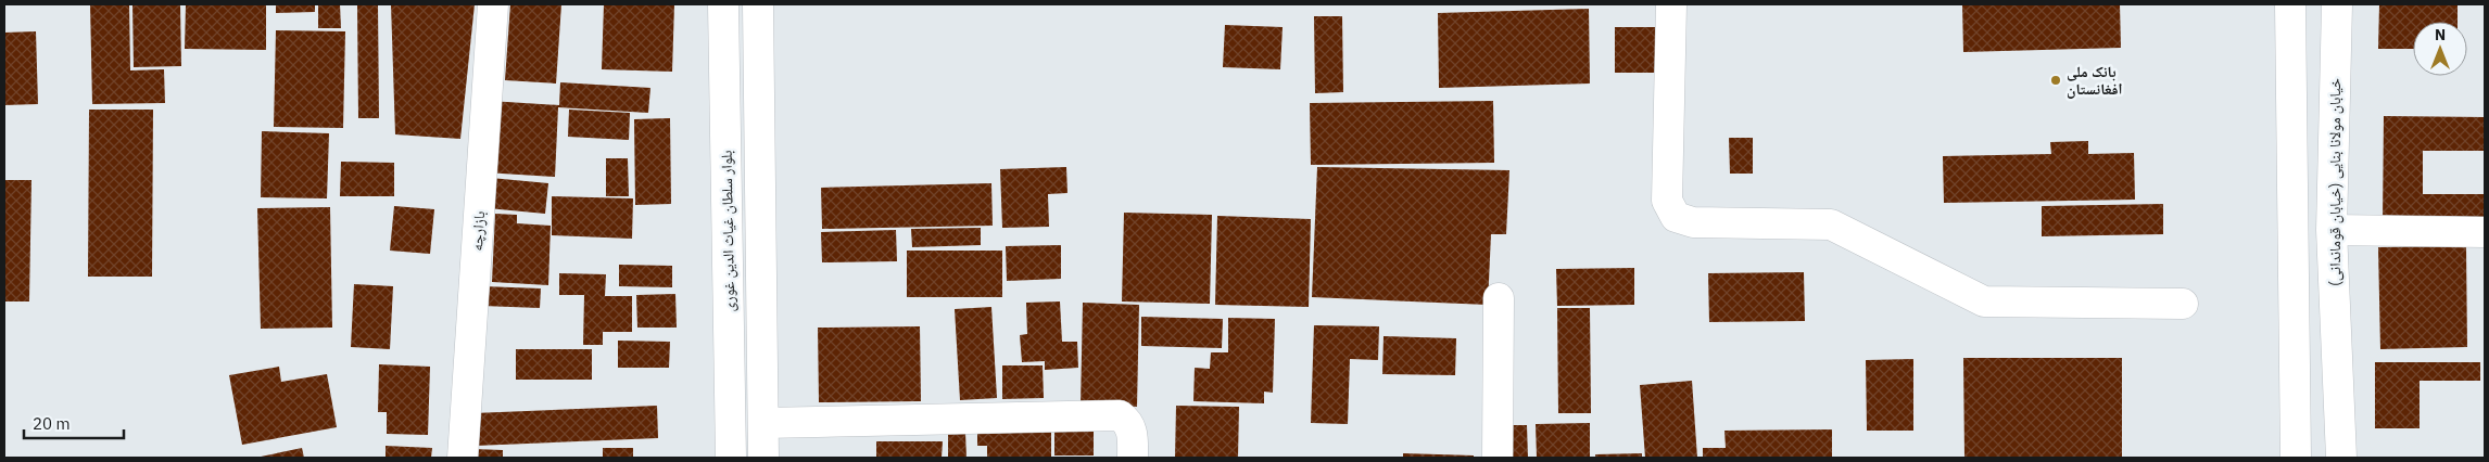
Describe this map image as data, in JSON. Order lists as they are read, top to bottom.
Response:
{
  "streets": {
    "street": ["خیابان مولانا بنایی (خیابان قوماندانی)", "بازارچه", "بلوار سلطان غیاث الدین غوری"]
  },
  "places": ["بانک ملی افغانستان"],
  "scale_bar": "20 m",
  "north": "top"
}
